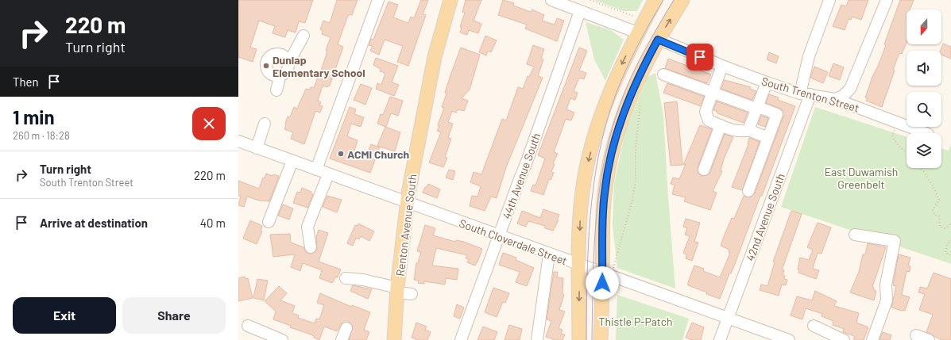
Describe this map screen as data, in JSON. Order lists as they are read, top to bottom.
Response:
{
  "streets": {
    "main road": ["Renton Avenue South"],
    "street": [
      "South Trenton Street",
      "44th Avenue South",
      "42nd Avenue South",
      "South Cloverdale Street"
    ]
  },
  "crossings": [
    ["South Trenton Street", "42nd Avenue South"],
    ["44th Avenue South", "South Cloverdale Street"],
    ["42nd Avenue South", "South Cloverdale Street"],
    ["Renton Avenue South", "South Cloverdale Street"]
  ],
  "parks": ["East Duwamish Greenbelt", "Thistle P-Patch"],
  "places": ["Dunlap Elementary School", "ACMI Church"],
  "north": "bottom",
  "page": {
    "turn": ["220 m", "Turn right"],
    "then": "Then",
    "heading": ["1 min", "260 m · 18:28"],
    "list": [
      {
        "name": "Turn right",
        "note": "South Trenton Street",
        "value": "220 m"
      },
      {
        "name": "Arrive at destination",
        "value": "40 m"
      }
    ],
    "buttons": ["Exit", "Share"]
  }
}
